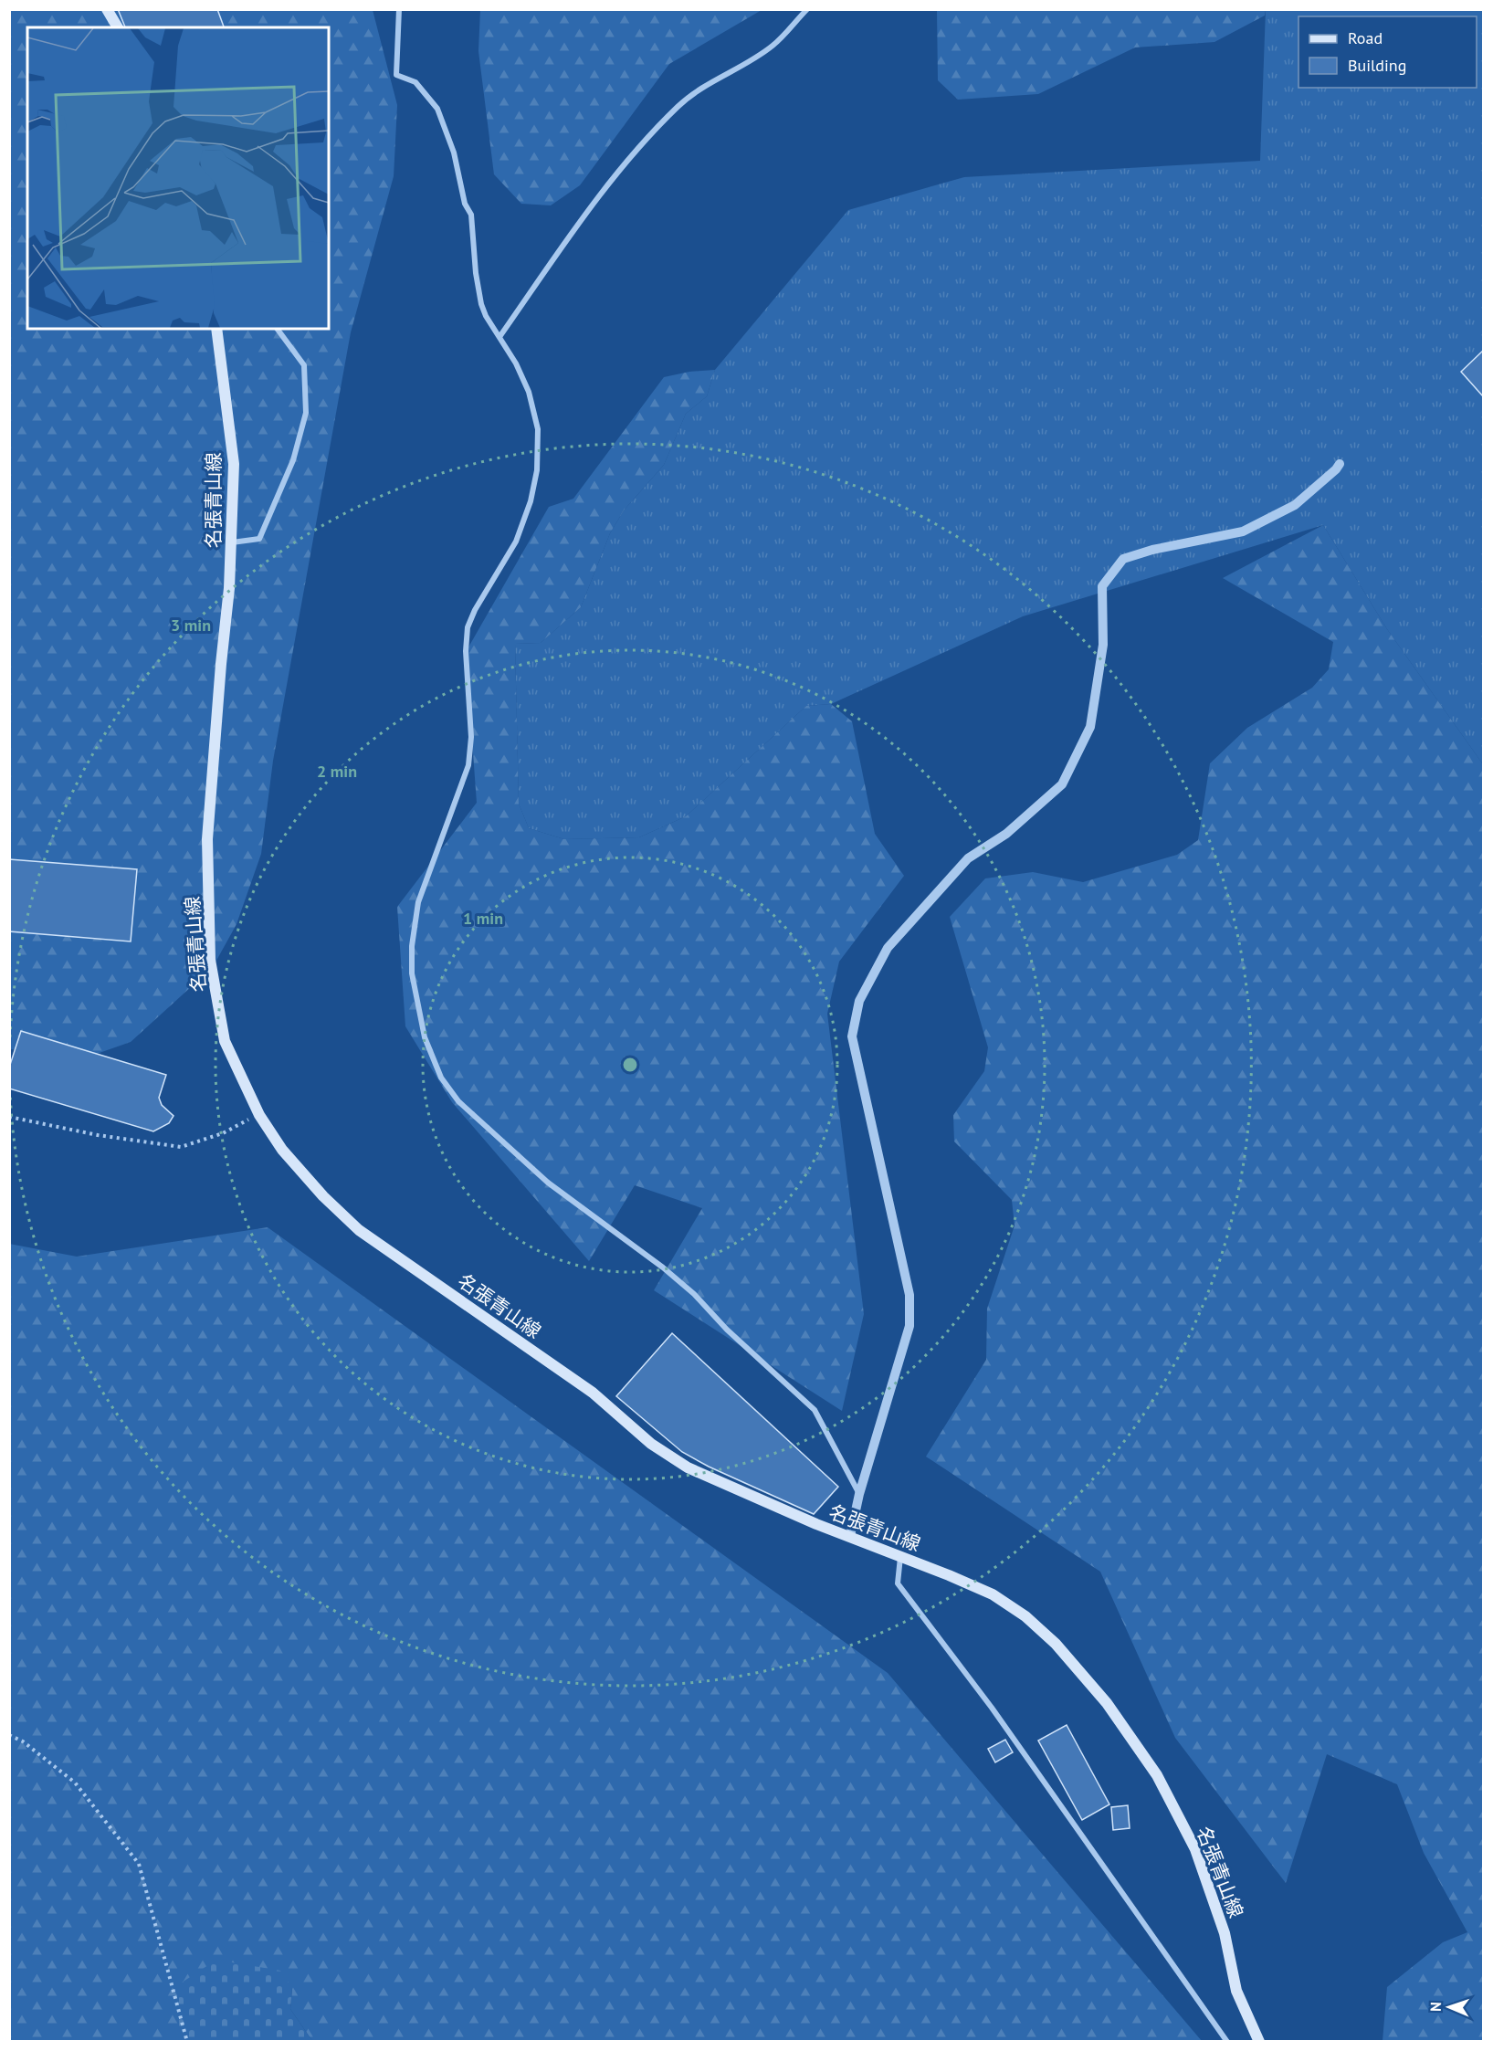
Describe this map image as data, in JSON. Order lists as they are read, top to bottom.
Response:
{
  "streets": {
    "main road": ["名張青山線"]
  },
  "legend": ["Road", "Building"],
  "north": "left",
  "rings": ["3 min", "2 min", "1 min"]
}
